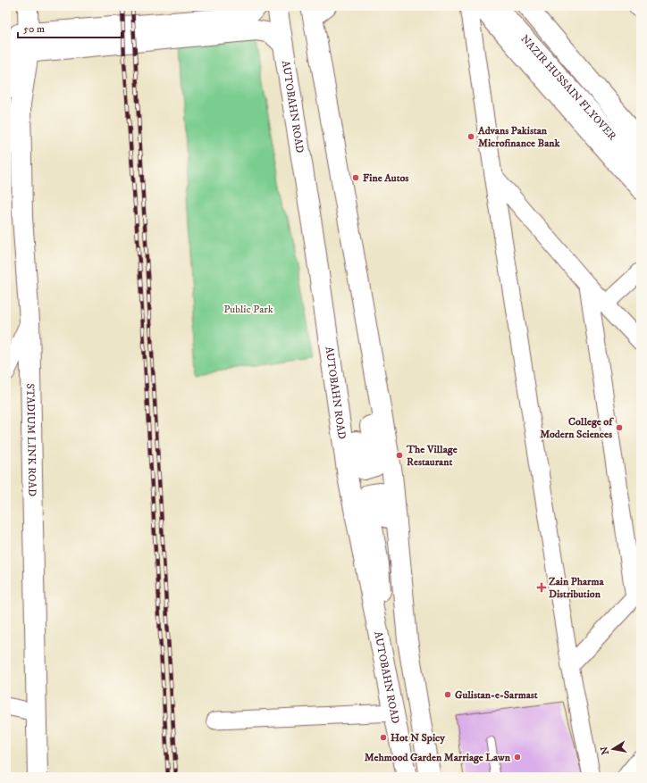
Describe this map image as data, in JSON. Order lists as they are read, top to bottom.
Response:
{
  "streets": {
    "main road": ["NAZIR HUSSAIN FLYOVER", "AUTOBAHN ROAD", "STADIUM LINK ROAD"]
  },
  "parks": ["Public Park"],
  "places": {
    "other": [
      "Advans Pakistan Microfinance Bank",
      "Fine Autos",
      "College of Modern Sciences",
      "The Village Restaurant",
      "Gulistan-e-Sarmast",
      "Hot N Spicy",
      "Mehmood Garden Marriage Lawn"
    ],
    "health": ["Zain Pharma Distribution"]
  },
  "scale_bar": "50 m",
  "north": "left"
}
